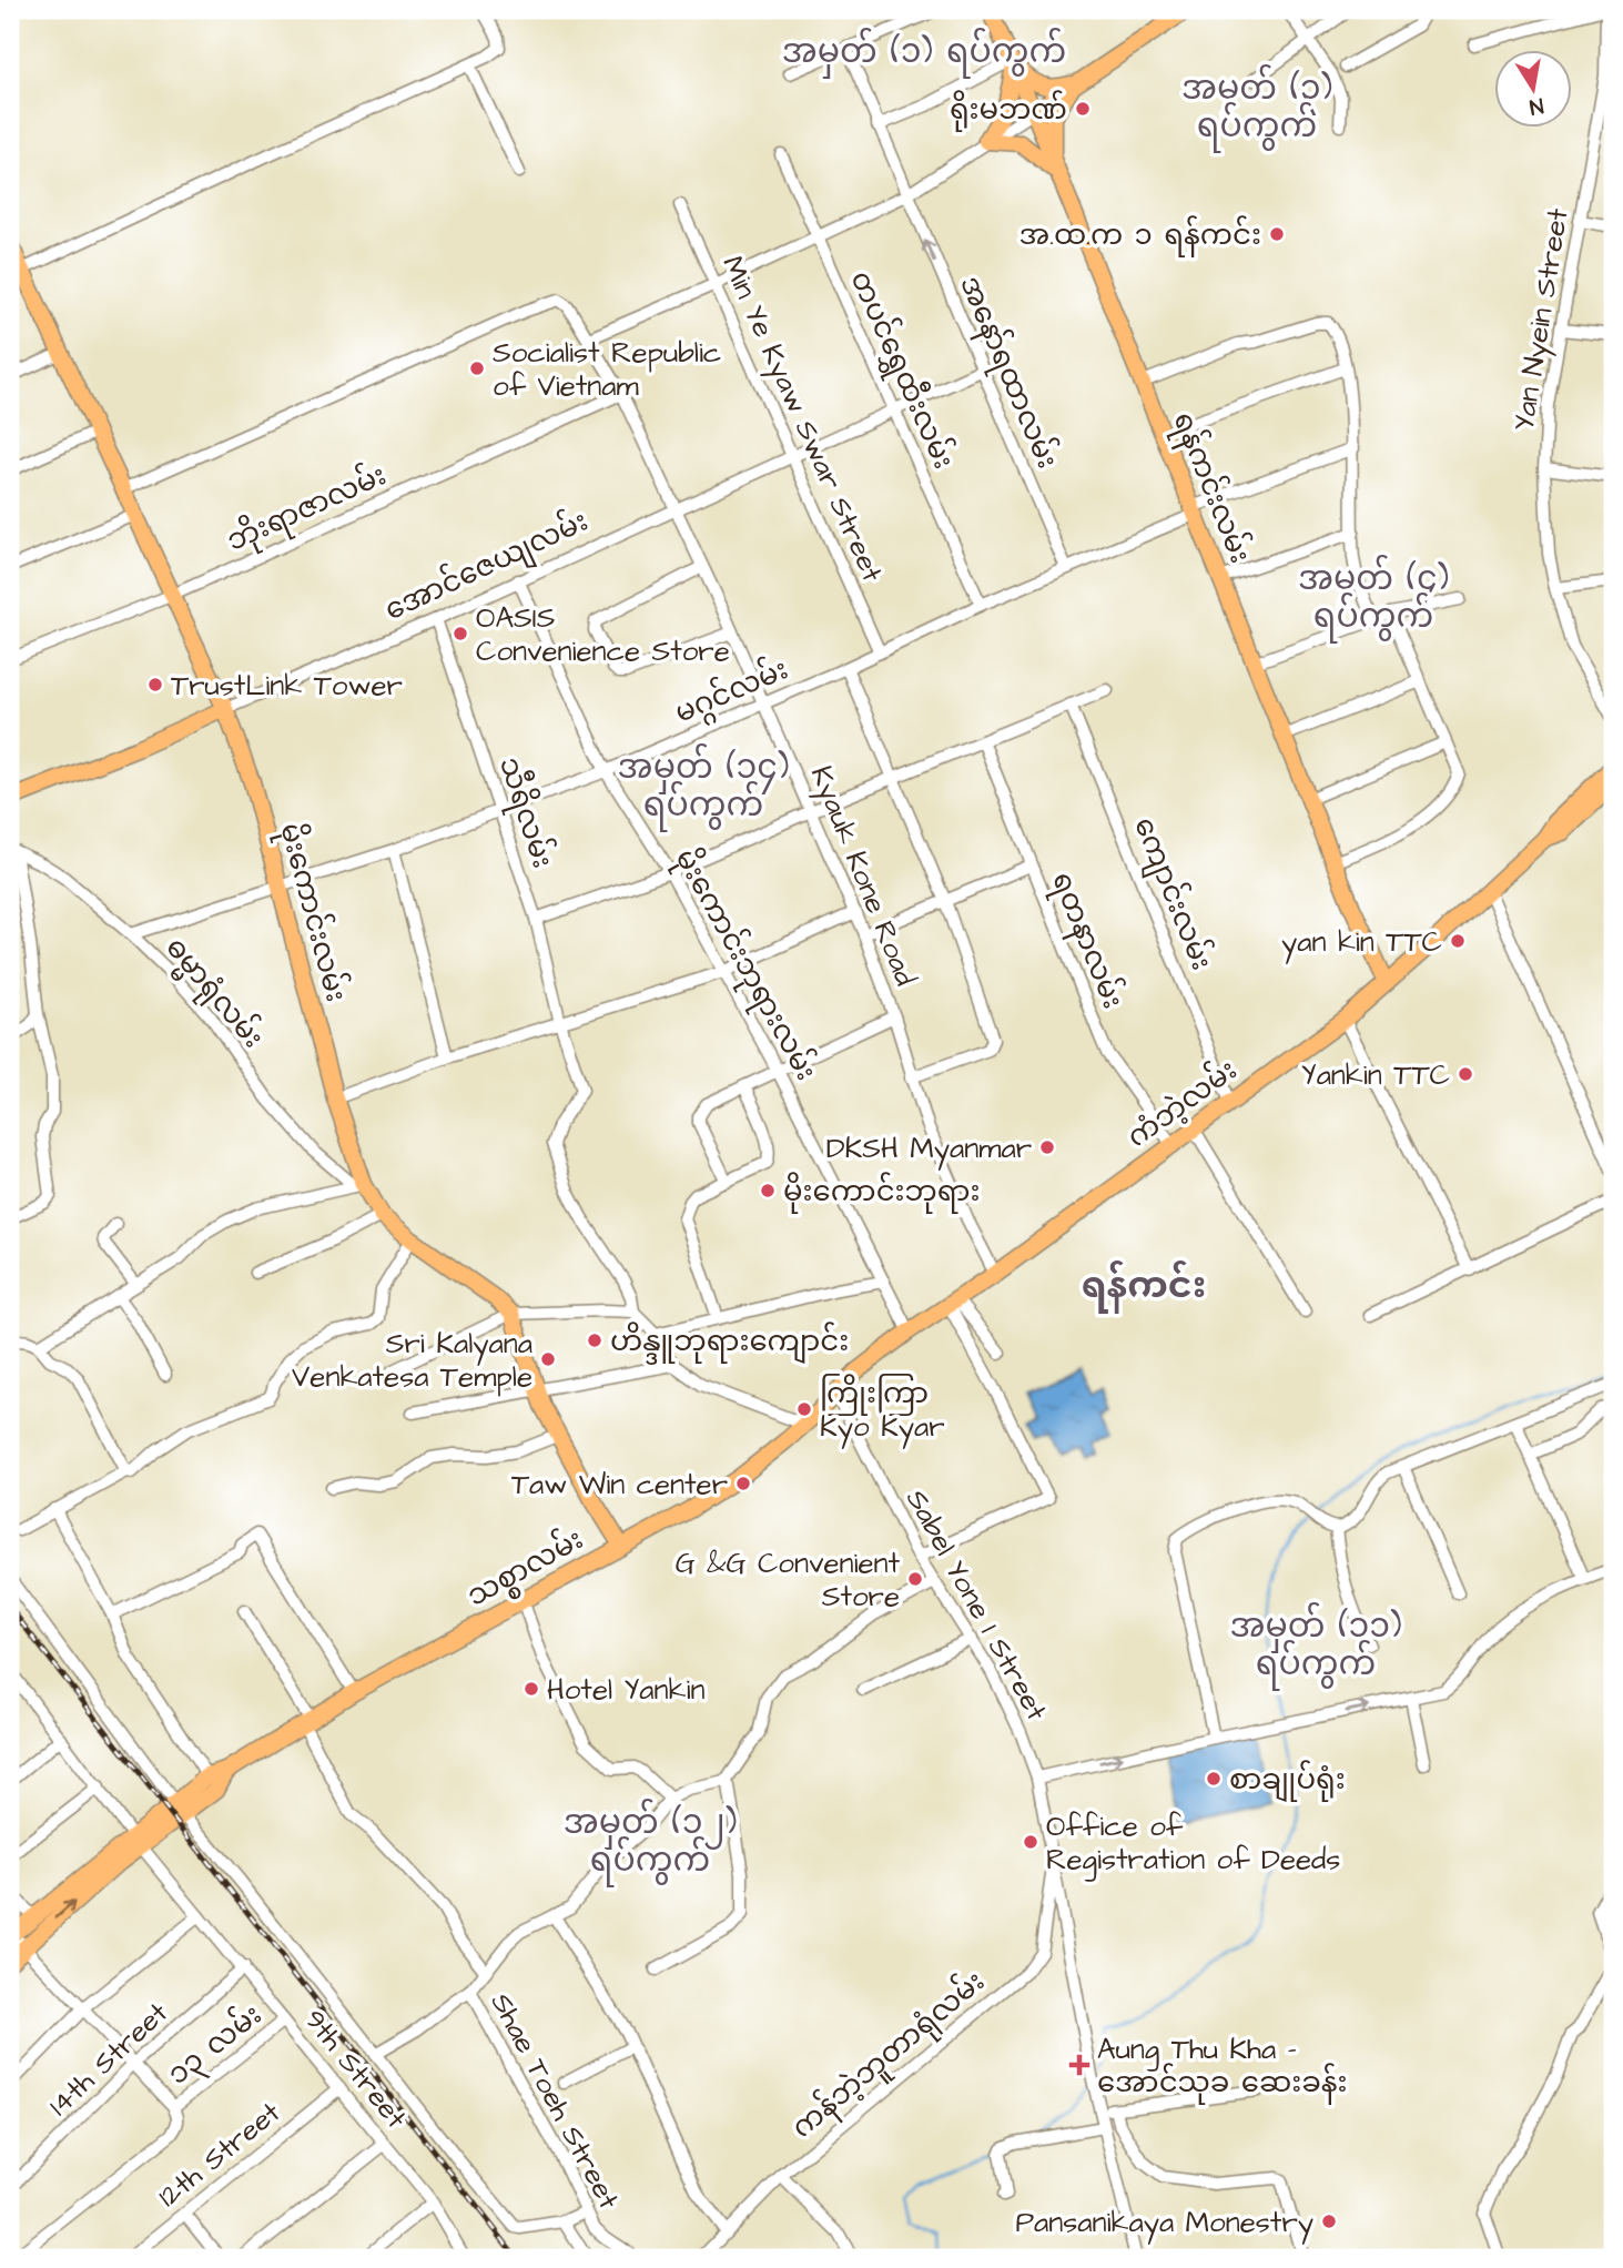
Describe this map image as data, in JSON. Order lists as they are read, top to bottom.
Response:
{
  "streets": {
    "main road": [
      "ရန်ကင်းလမ်း",
      "အောင်ဇေယျလမ်း",
      "မိုးကောင်းလမ်း",
      "ကံဘဲ့လမ်း",
      "သစ္စာလမ်း"
    ],
    "street": [
      "Yan Nyein Street",
      "တပင်ရွှေထီးလမ်း",
      "အနော်ရထာလမ်း",
      "Min Ye Kyaw Swar Street",
      "ဘိုးရာဇာလမ်း",
      "မဂ္ဂင်လမ်း",
      "သီရိလမ်း",
      "Kyauk Kone Road",
      "ကျောင်းလမ်း",
      "ရတနာလမ်း",
      "မိုးကောင်းဘုရားလမ်း",
      "ဓမ္မာရုံလမ်း",
      "Sabel Yone 1 Street",
      "၁၃ လမ်း",
      "ကန်ဘဲ့ဘူတာရုံလမ်း",
      "14th Street",
      "9th Street",
      "Shae Toeh Street",
      "12th Street"
    ]
  },
  "crossings": [
    ["တပင်ရွှေထီးလမ်း", "အောင်ဇေယျလမ်း"],
    ["တပင်ရွှေထီးလမ်း", "မဂ္ဂင်လမ်း"],
    ["အနော်ရထာလမ်း", "အောင်ဇေယျလမ်း"],
    ["အနော်ရထာလမ်း", "မဂ္ဂင်လမ်း"],
    ["Min Ye Kyaw Swar Street", "အောင်ဇေယျလမ်း"],
    ["Min Ye Kyaw Swar Street", "မဂ္ဂင်လမ်း"],
    ["ရန်ကင်းလမ်း", "မဂ္ဂင်လမ်း"],
    ["ရန်ကင်းလမ်း", "ကံဘဲ့လမ်း"],
    ["ဘိုးရာဇာလမ်း", "Kyauk Kone Road"],
    ["ဘိုးရာဇာလမ်း", "မိုးကောင်းလမ်း"],
    ["အောင်ဇေယျလမ်း", "သီရိလမ်း"],
    ["အောင်ဇေယျလမ်း", "Kyauk Kone Road"],
    ["အောင်ဇေယျလမ်း", "မိုးကောင်းလမ်း"],
    ["အောင်ဇေယျလမ်း", "မိုးကောင်းဘုရားလမ်း"],
    ["မဂ္ဂင်လမ်း", "သီရိလမ်း"],
    ["မဂ္ဂင်လမ်း", "Kyauk Kone Road"],
    ["မဂ္ဂင်လမ်း", "မိုးကောင်းလမ်း"],
    ["မဂ္ဂင်လမ်း", "မိုးကောင်းဘုရားလမ်း"],
    ["မဂ္ဂင်လမ်း", "ဓမ္မာရုံလမ်း"],
    ["Kyauk Kone Road", "မိုးကောင်းလမ်း"],
    ["Kyauk Kone Road", "ကံဘဲ့လမ်း"],
    ["ကျောင်းလမ်း", "ကံဘဲ့လမ်း"],
    ["မိုးကောင်းလမ်း", "ဓမ္မာရုံလမ်း"],
    ["ရတနာလမ်း", "ကံဘဲ့လမ်း"],
    ["မိုးကောင်းဘုရားလမ်း", "ကံဘဲ့လမ်း"],
    ["ကံဘဲ့လမ်း", "သစ္စာလမ်း"],
    ["ကံဘဲ့လမ်း", "Sabel Yone 1 Street"],
    ["သစ္စာလမ်း", "Sabel Yone 1 Street"],
    ["သစ္စာလမ်း", "9th Street"],
    ["Sabel Yone 1 Street", "ကန်ဘဲ့ဘူတာရုံလမ်း"],
    ["၁၃ လမ်း", "9th Street"],
    ["14th Street", "9th Street"],
    ["9th Street", "12th Street"]
  ],
  "districts": [
    "အမှတ် (၁) ရပ်ကွက်",
    "အမှတ် (၃) ရပ်ကွက်",
    "အမှတ် (၄) ရပ်ကွက်",
    "အမှတ် (၁၄) ရပ်ကွက်",
    "ရန်ကင်း",
    "အမှတ် (၁၁) ရပ်ကွက်",
    "အမှတ် (၁၂) ရပ်ကွက်"
  ],
  "places": {
    "other": [
      "ရိုးမဘဏ်",
      "အ.ထ.က ၁ ရန်ကင်း",
      "Socialist Republic of Vietnam",
      "OASIS Convenience Store",
      "TrustLink Tower",
      "yan kin TTC",
      "Yankin TTC",
      "DKSH Myanmar",
      "မိုးကောင်းဘုရား",
      "ဟိန္ဒူဘုရားကျောင်း",
      "Sri Kalyana Venkatesa Temple",
      "ကြိုးကြာ Kyo Kyar",
      "Taw Win center",
      "G &G Convenient Store",
      "Hotel Yankin",
      "စာချုပ်ရုံး",
      "Office of Registration of Deeds",
      "Pansanikaya Monestry"
    ],
    "health": ["Aung Thu Kha - အောင်သုခ ဆေးခန်း"]
  },
  "north": "bottom"
}
